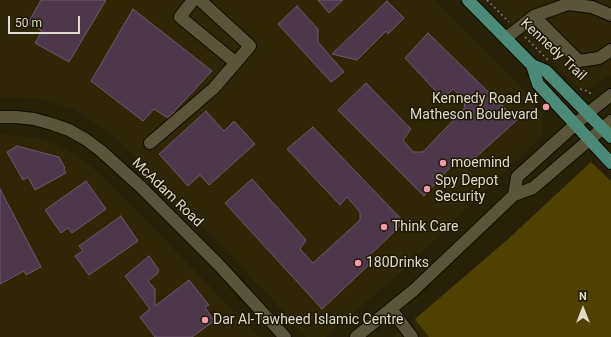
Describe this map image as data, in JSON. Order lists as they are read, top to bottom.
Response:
{
  "streets": {
    "street": ["McAdam Road"],
    "path": ["Kennedy Trail"]
  },
  "places": [
    "Kennedy Road At Matheson Boulevard",
    "moemind",
    "Spy Depot Security",
    "Think Care",
    "180Drinks",
    "Dar Al-Tawheed Islamic Centre"
  ],
  "scale_bar": "50 m",
  "north": "top"
}
